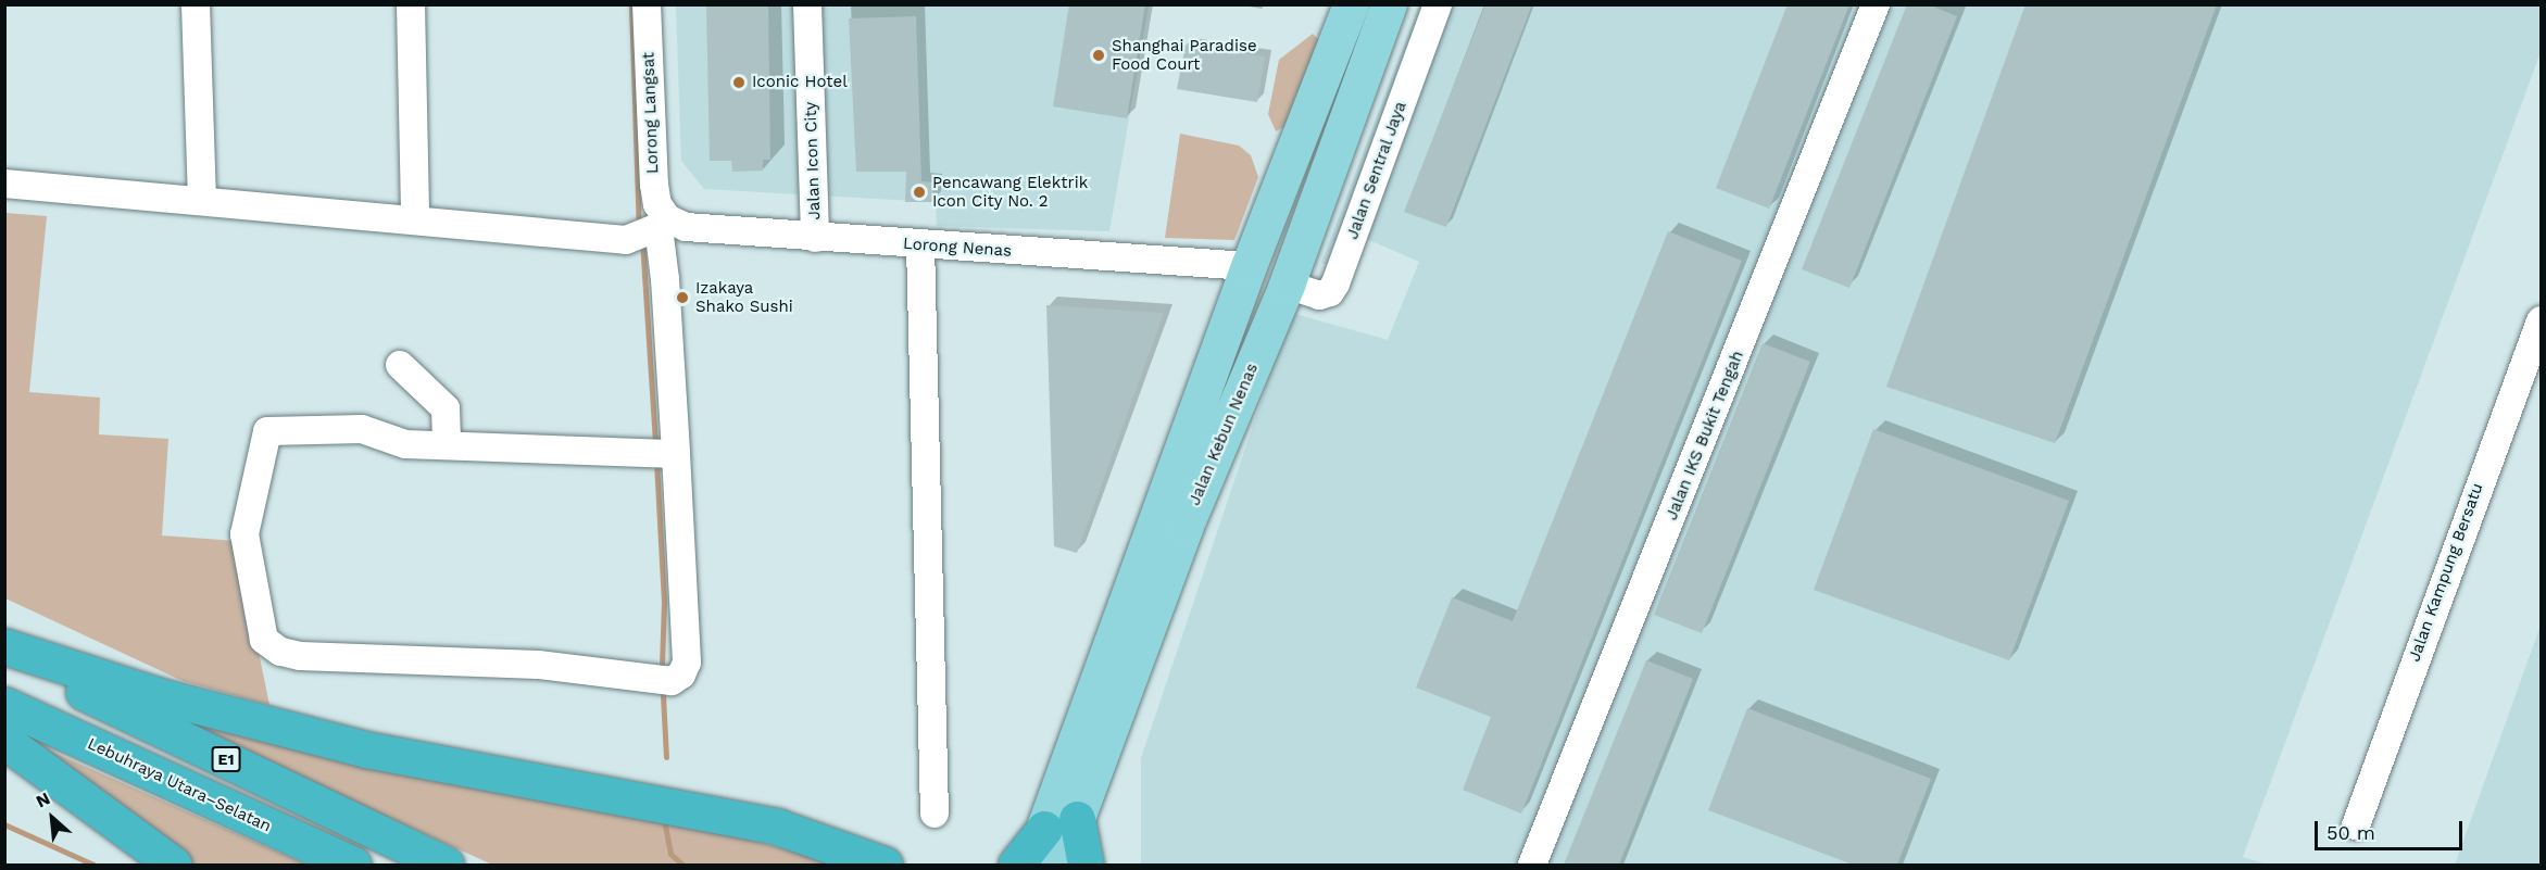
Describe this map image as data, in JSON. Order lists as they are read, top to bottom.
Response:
{
  "streets": {
    "highway": ["E1", "Lebuhraya Utara–Selatan"],
    "main road": ["Jalan Kebun Nenas"],
    "street": [
      "Lorong Langsat",
      "Jalan Icon City",
      "Jalan Sentral Jaya",
      "Lorong Nenas",
      "Jalan IKS Bukit Tengah",
      "Jalan Kampung Bersatu"
    ]
  },
  "crossings": [
    ["Lorong Langsat", "Lorong Nenas"],
    ["Jalan Icon City", "Lorong Nenas"],
    ["Jalan Sentral Jaya", "Jalan Kebun Nenas"],
    ["Lorong Nenas", "Jalan Kebun Nenas"]
  ],
  "places": [
    "Shanghai Paradise Food Court",
    "Iconic Hotel",
    "Pencawang Elektrik Icon City No. 2",
    "Izakaya Shako Sushi"
  ],
  "scale_bar": "50 m",
  "north": "top left"
}
